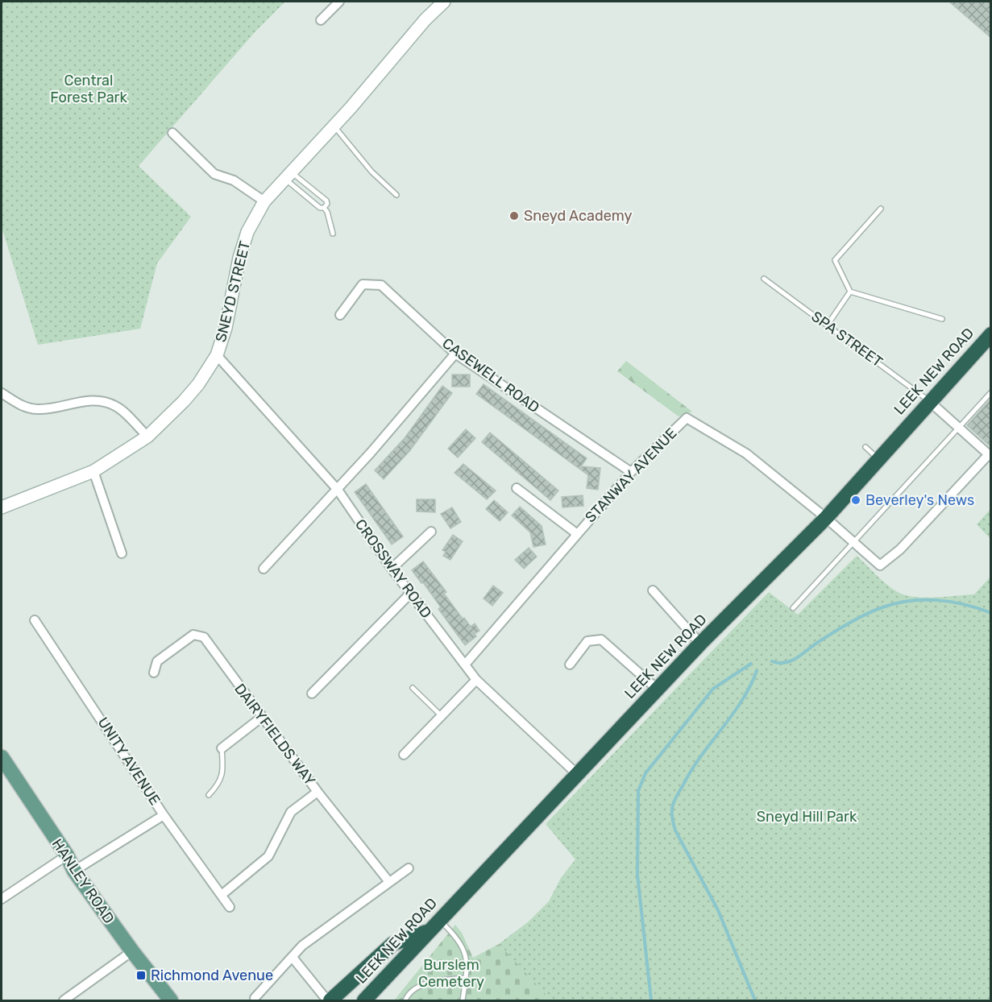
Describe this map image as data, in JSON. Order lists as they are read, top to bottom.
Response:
{
  "streets": {
    "highway": ["LEEK NEW ROAD"],
    "main road": ["HANLEY ROAD"],
    "street": [
      "SNEYD STREET",
      "CASEWELL ROAD",
      "STANWAY AVENUE",
      "CROSSWAY ROAD",
      "DAIRYFIELDS WAY",
      "UNITY AVENUE"
    ],
    "lane": ["SPA STREET"]
  },
  "crossings": [
    ["SNEYD STREET", "CROSSWAY ROAD"],
    ["SPA STREET", "LEEK NEW ROAD"],
    ["LEEK NEW ROAD", "STANWAY AVENUE"],
    ["LEEK NEW ROAD", "CROSSWAY ROAD"],
    ["CASEWELL ROAD", "STANWAY AVENUE"],
    ["STANWAY AVENUE", "CROSSWAY ROAD"],
    ["UNITY AVENUE", "HANLEY ROAD"]
  ],
  "parks": ["Central Forest Park", "Sneyd Hill Park", "Burslem Cemetery"],
  "places": {
    "other": ["Sneyd Academy", "Beverley's News"],
    "transit": ["Richmond Avenue"]
  }
}
